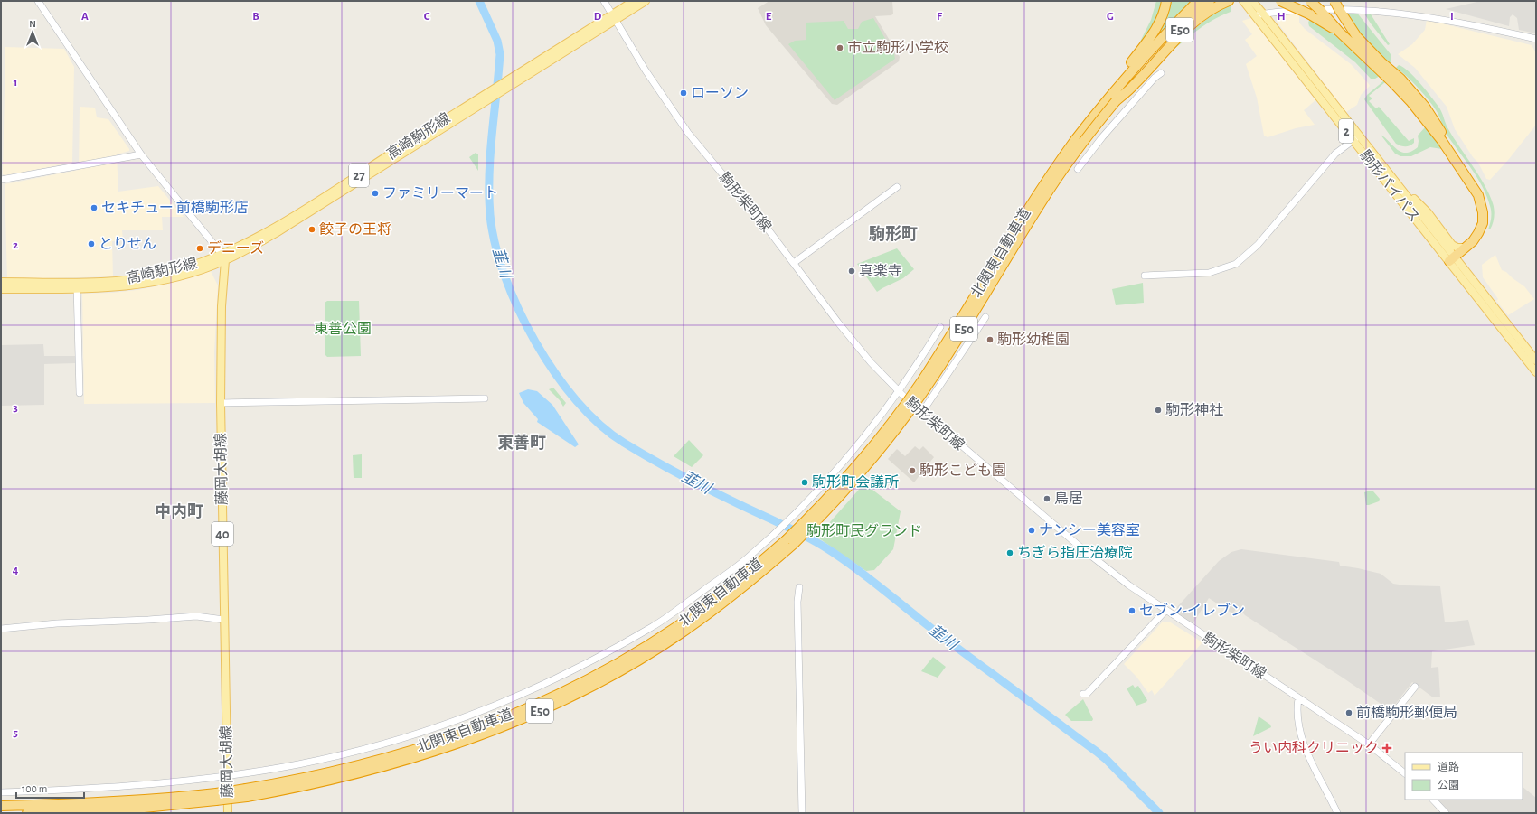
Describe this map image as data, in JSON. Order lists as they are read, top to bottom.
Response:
{
  "streets": {
    "highway": ["E50", "北関東自動車道"],
    "main road": [
      "2",
      "高崎駒形線",
      "27",
      "駒形バイパス",
      "藤岡大胡線",
      "40"
    ],
    "street": ["駒形柴町線"]
  },
  "crossings": [
    ["高崎駒形線", "駒形柴町線"],
    ["高崎駒形線", "藤岡大胡線"]
  ],
  "districts": ["駒形町", "東善町", "中内町"],
  "water": ["韮川"],
  "parks": ["東善公園", "駒形町民グランド"],
  "places": {
    "other": [
      "市立駒形小学校",
      "ローソン",
      "ファミリーマート",
      "セキチュー 前橋駒形店",
      "餃子の王将",
      "とりせん",
      "デニーズ",
      "真楽寺",
      "駒形幼稚園",
      "駒形神社",
      "駒形こども園",
      "駒形町会議所",
      "鳥居",
      "ナンシー美容室",
      "ちぎら指圧治療院",
      "セブン-イレブン",
      "前橋駒形郵便局"
    ],
    "health": ["うい内科クリニック"]
  },
  "legend": ["道路", "公園"],
  "scale_bar": "100 m",
  "north": "top",
  "grid": {
    "columns": [
      "A",
      "B",
      "C",
      "D",
      "E",
      "F",
      "G",
      "H",
      "I"
    ],
    "rows": [
      "1",
      "2",
      "3",
      "4",
      "5"
    ]
  }
}
